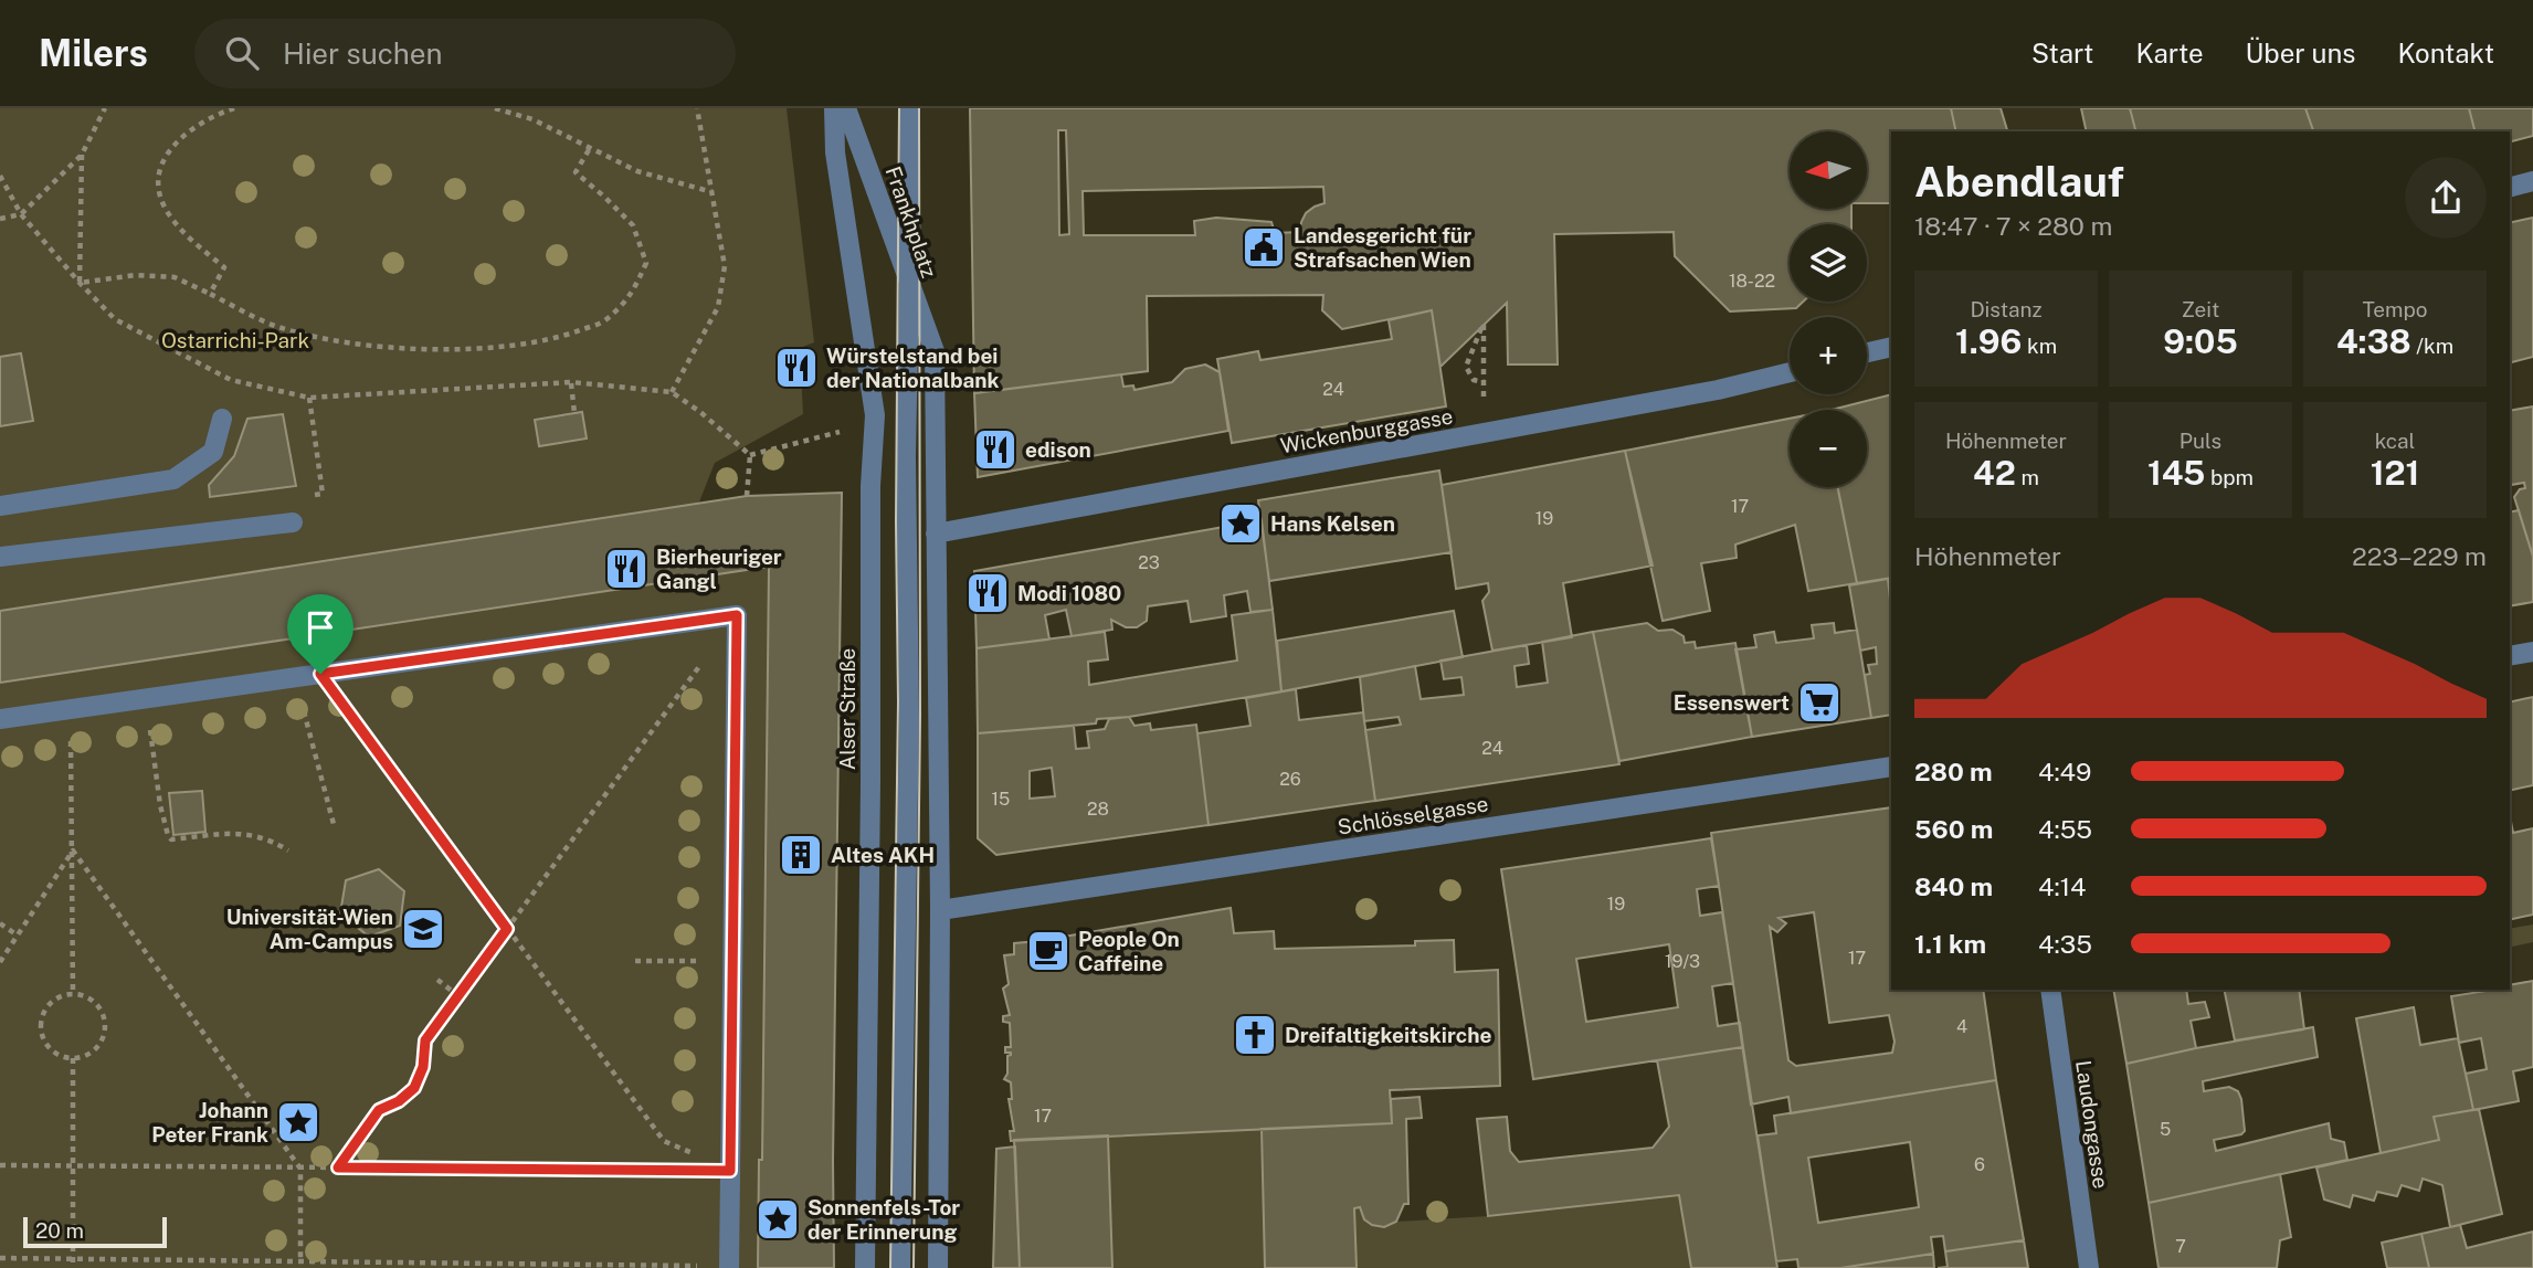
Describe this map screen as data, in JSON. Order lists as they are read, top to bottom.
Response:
{
  "streets": {
    "street": [
      "Frankhplatz",
      "Wickenburggasse",
      "Alser Straße",
      "Schlösselgasse",
      "Laudongasse"
    ]
  },
  "crossings": [
    ["Frankhplatz", "Wickenburggasse"]
  ],
  "parks": ["Ostarrichi-Park"],
  "places": {
    "public building": ["Landesgericht für Strafsachen Wien"],
    "restaurant": [
      "Würstelstand bei der Nationalbank",
      "edison",
      "Bierheuriger Gangl",
      "Modi 1080"
    ],
    "place": ["Hans Kelsen", "Johann Peter Frank", "Sonnenfels-Tor der Erinnerung"],
    "supermarket": ["Essenswert"],
    "building": ["Altes AKH"],
    "school or university": ["Universität-Wien Am-Campus"],
    "cafe": ["People On Caffeine"],
    "church": ["Dreifaltigkeitskirche"]
  },
  "house_numbers": [
    "18-22",
    "24",
    "17",
    "19",
    "23",
    "24",
    "26",
    "15",
    "28",
    "19",
    "17",
    "19/3",
    "4",
    "17",
    "5",
    "6",
    "7"
  ],
  "scale_bar": "20 m",
  "north": "left",
  "page": {
    "header": "Milers",
    "search": "Hier suchen",
    "nav": [
      "Start",
      "Karte",
      "Über uns",
      "Kontakt"
    ],
    "map_buttons": ["+", "−"],
    "heading": ["Abendlauf", "18:47 · 7 × 280 m"],
    "stats": [
      ["Distanz", "1.96 km"],
      ["Zeit", "9:05"],
      ["Tempo", "4:38 /km"],
      ["Höhenmeter", "42 m"],
      ["Puls", "145 bpm"],
      ["kcal", "121"]
    ],
    "chart": ["Höhenmeter", "223–229 m"],
    "list": [
      {
        "name": "280 m",
        "note": "4:49"
      },
      {
        "name": "560 m",
        "note": "4:55"
      },
      {
        "name": "840 m",
        "note": "4:14"
      },
      {
        "name": "1.1 km",
        "note": "4:35"
      }
    ],
    "scale": "20 m"
  }
}
